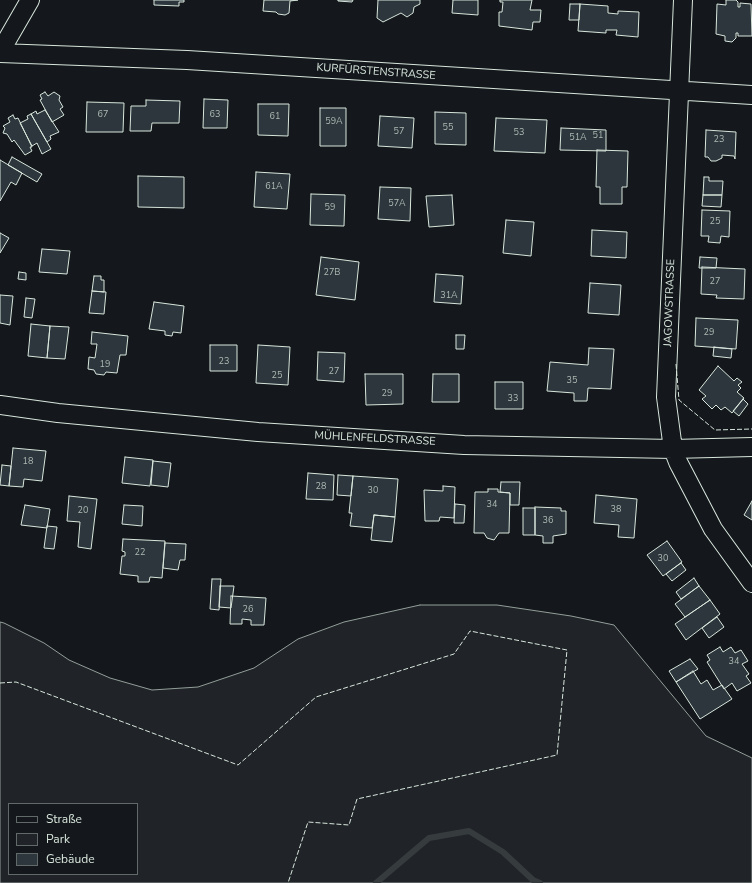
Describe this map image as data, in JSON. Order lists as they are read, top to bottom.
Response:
{
  "streets": {
    "street": ["KURFÜRSTENSTRASSE", "JAGOWSTRASSE", "MÜHLENFELDSTRASSE"]
  },
  "crossings": [
    ["KURFÜRSTENSTRASSE", "JAGOWSTRASSE"],
    ["JAGOWSTRASSE", "MÜHLENFELDSTRASSE"]
  ],
  "house_numbers": [
    "67",
    "63",
    "61",
    "59A",
    "55",
    "57",
    "53",
    "51",
    "51A",
    "23",
    "61A",
    "57A",
    "59",
    "25",
    "27B",
    "27",
    "31A",
    "29",
    "23",
    "19",
    "27",
    "25",
    "35",
    "29",
    "33",
    "18",
    "28",
    "30",
    "34",
    "38",
    "20",
    "36",
    "22",
    "30",
    "26",
    "34"
  ],
  "legend": ["Straße", "Park", "Gebäude"]
}
